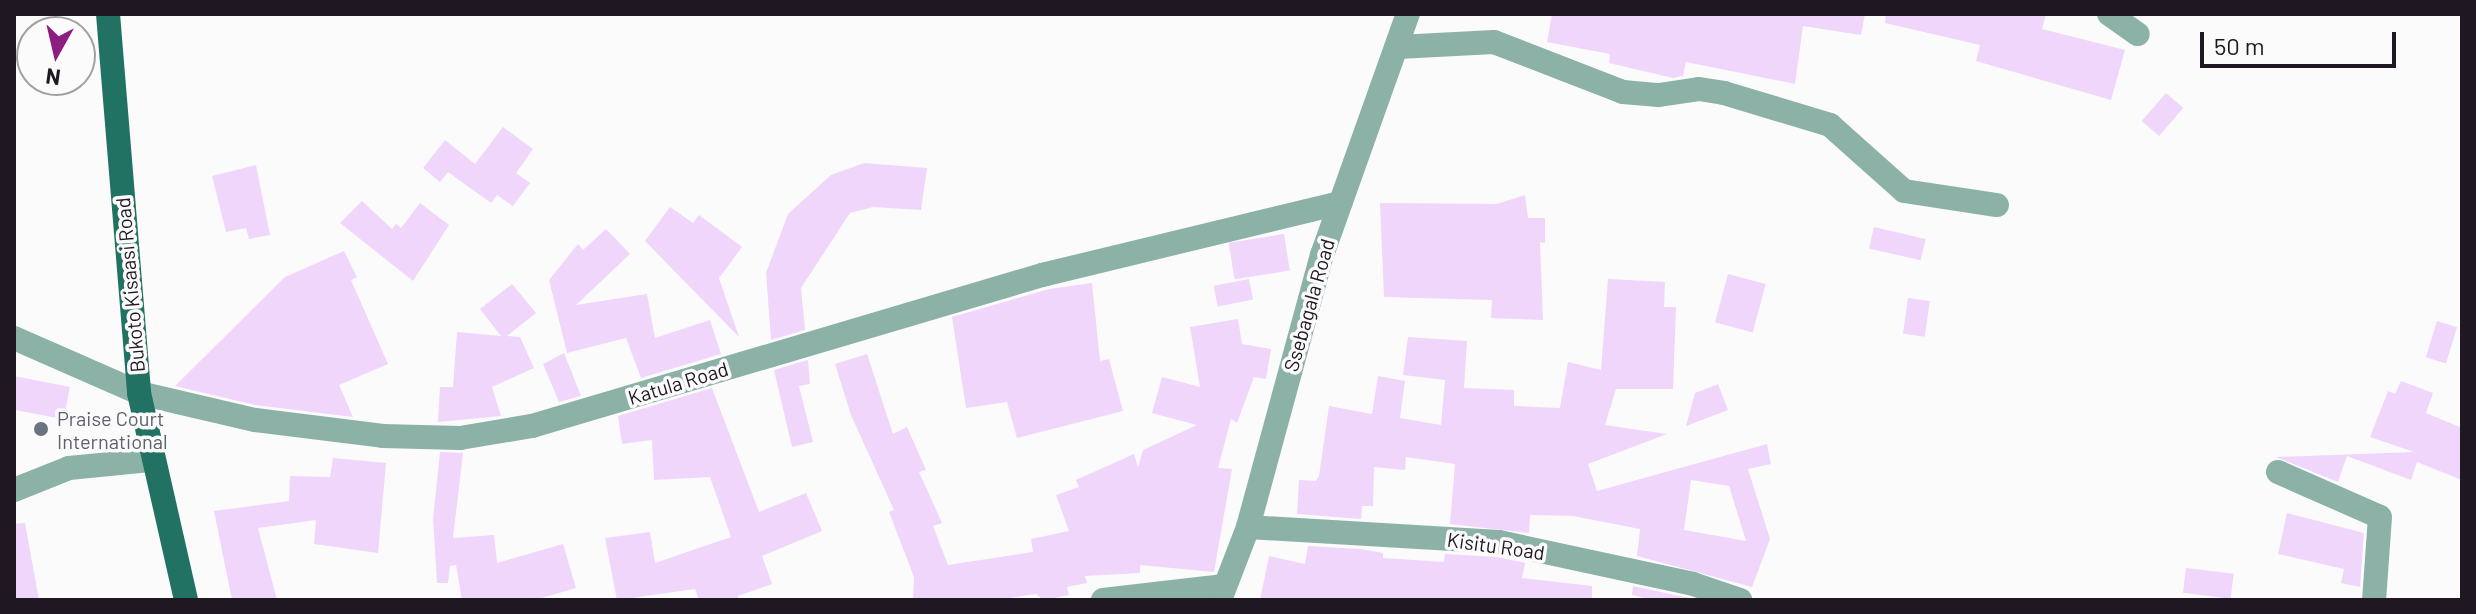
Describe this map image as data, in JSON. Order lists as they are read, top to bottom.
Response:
{
  "streets": {
    "main road": ["Bukoto Kisaasi Road"],
    "street": ["Ssebagala Road", "Katula Road", "Kisitu Road"]
  },
  "crossings": [
    ["Bukoto Kisaasi Road", "Katula Road"],
    ["Ssebagala Road", "Katula Road"],
    ["Ssebagala Road", "Kisitu Road"]
  ],
  "places": ["Praise Court International"],
  "scale_bar": "50 m",
  "north": "bottom"
}
